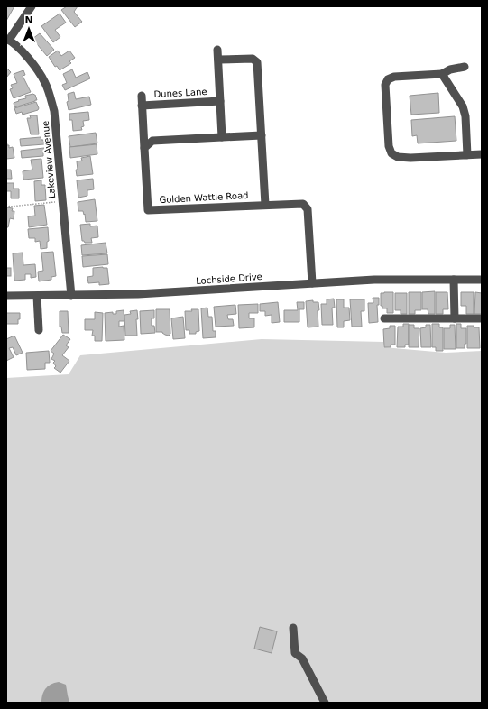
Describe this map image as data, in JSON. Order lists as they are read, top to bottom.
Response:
{
  "streets": {
    "street": [
      "Dunes Lane",
      "Lakeview Avenue",
      "Golden Wattle Road",
      "Lochside Drive"
    ]
  },
  "crossings": [
    ["Lakeview Avenue", "Lochside Drive"],
    ["Golden Wattle Road", "Lochside Drive"]
  ],
  "north": "top"
}
